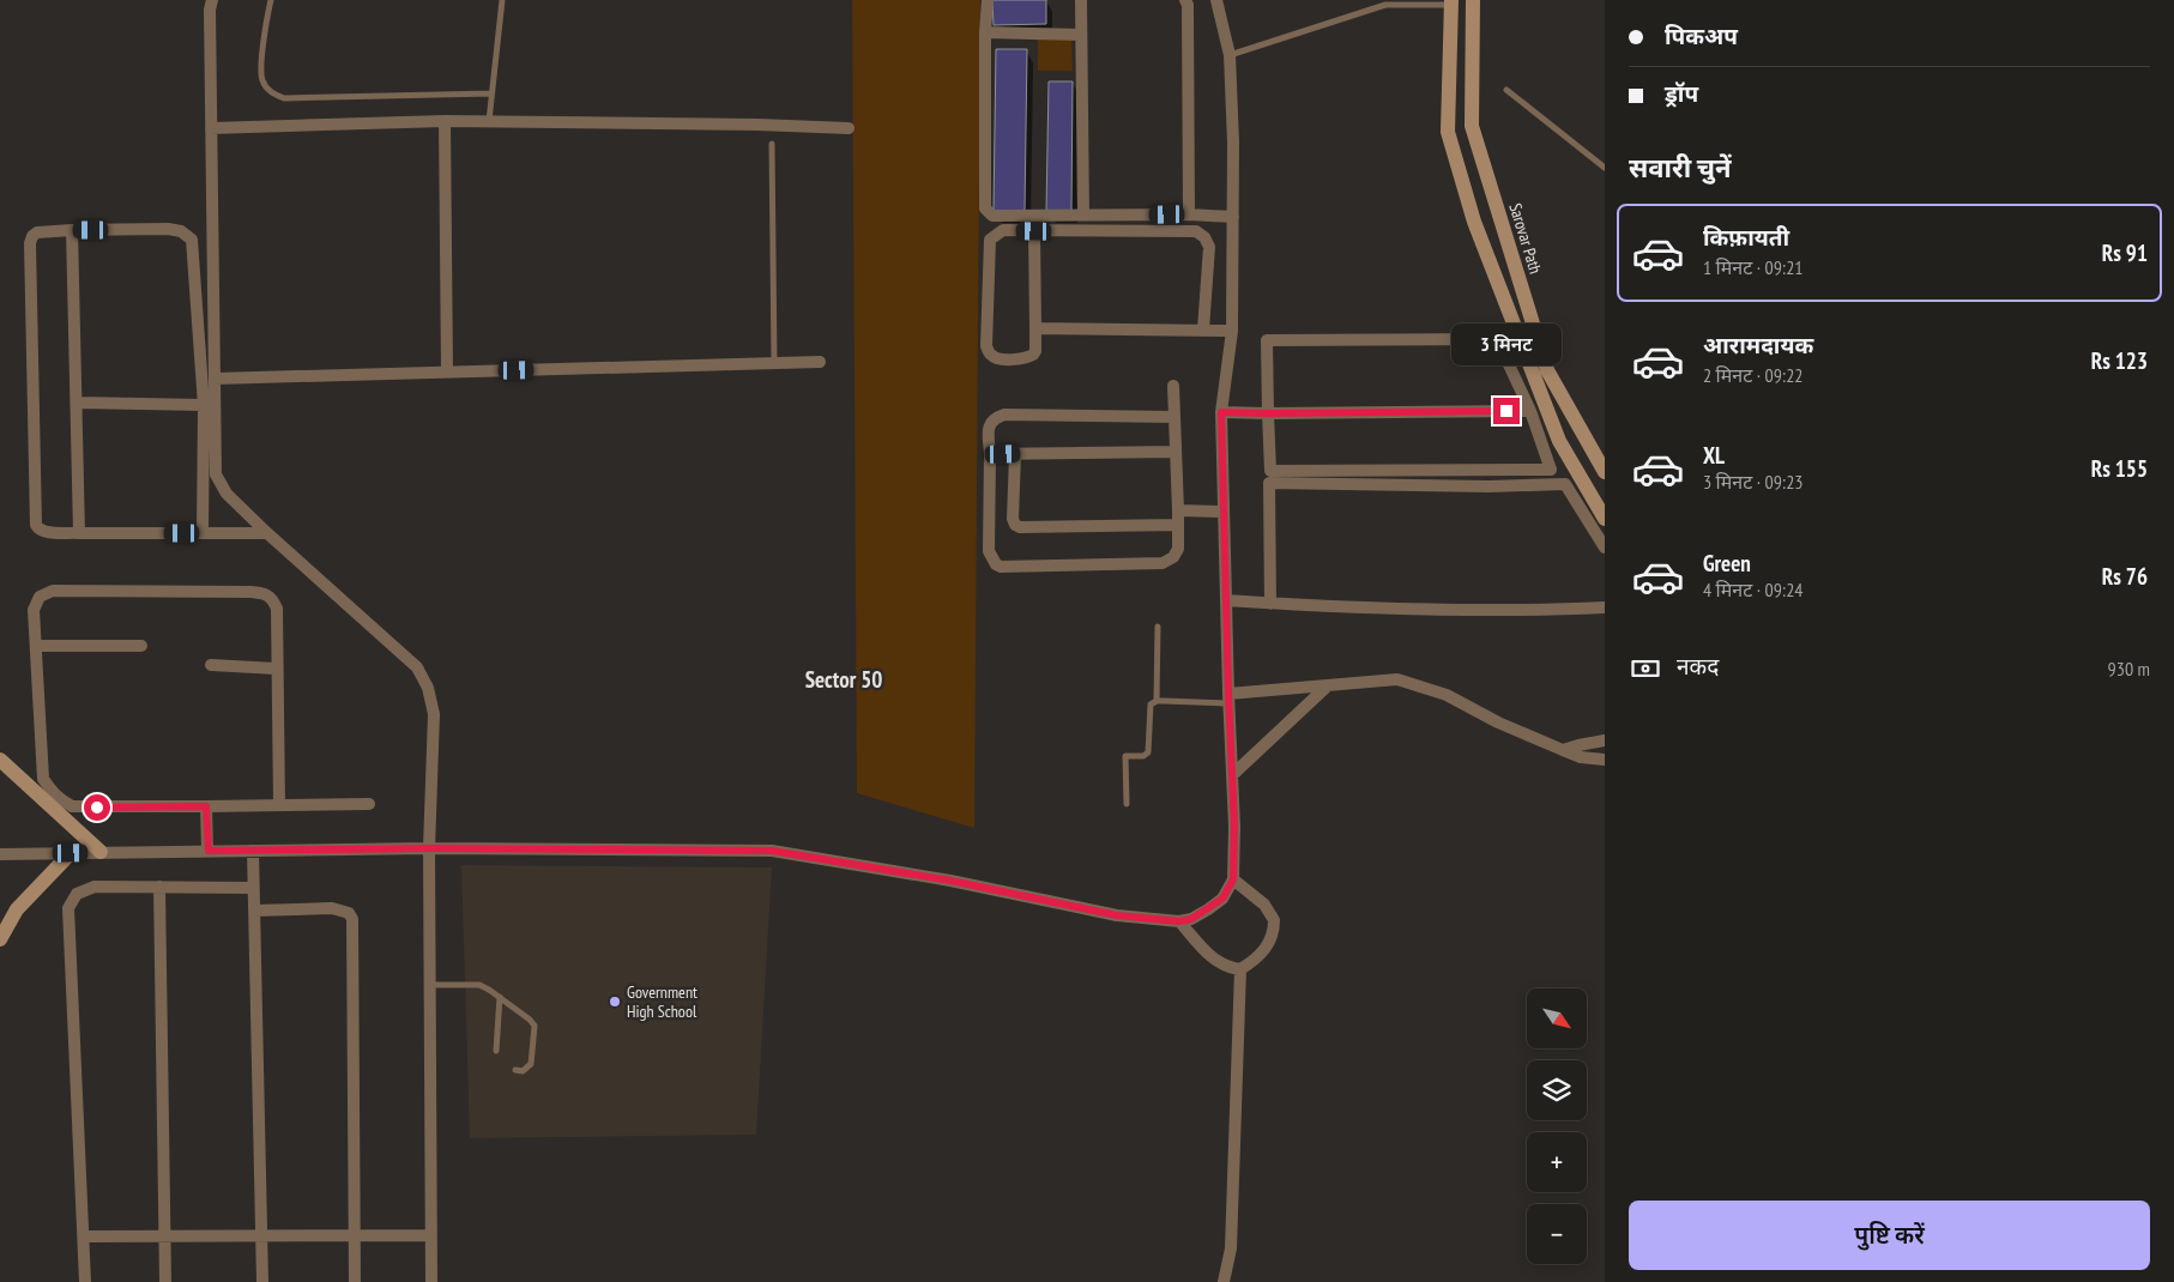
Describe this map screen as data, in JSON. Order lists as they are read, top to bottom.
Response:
{
  "streets": {
    "main road": ["Sarovar Path"]
  },
  "districts": ["Sector 50"],
  "places": ["Government High School"],
  "north": "bottom right",
  "page": {
    "banner": ["पिकअप", "ड्रॉप"],
    "heading": "सवारी चुनें",
    "list": [
      {
        "name": "किफ़ायती",
        "note": "1 मिनट · 09:21",
        "value": "Rs 91"
      },
      {
        "name": "आरामदायक",
        "note": "2 मिनट · 09:22",
        "value": "Rs 123"
      },
      {
        "name": "XL",
        "note": "3 मिनट · 09:23",
        "value": "Rs 155"
      },
      {
        "name": "Green",
        "note": "4 मिनट · 09:24",
        "value": "Rs 76"
      }
    ],
    "bubble": "3 मिनट",
    "pay": ["नकद", "930 m"],
    "map_buttons": ["+", "−"],
    "buttons": "पुष्टि करें"
  }
}
